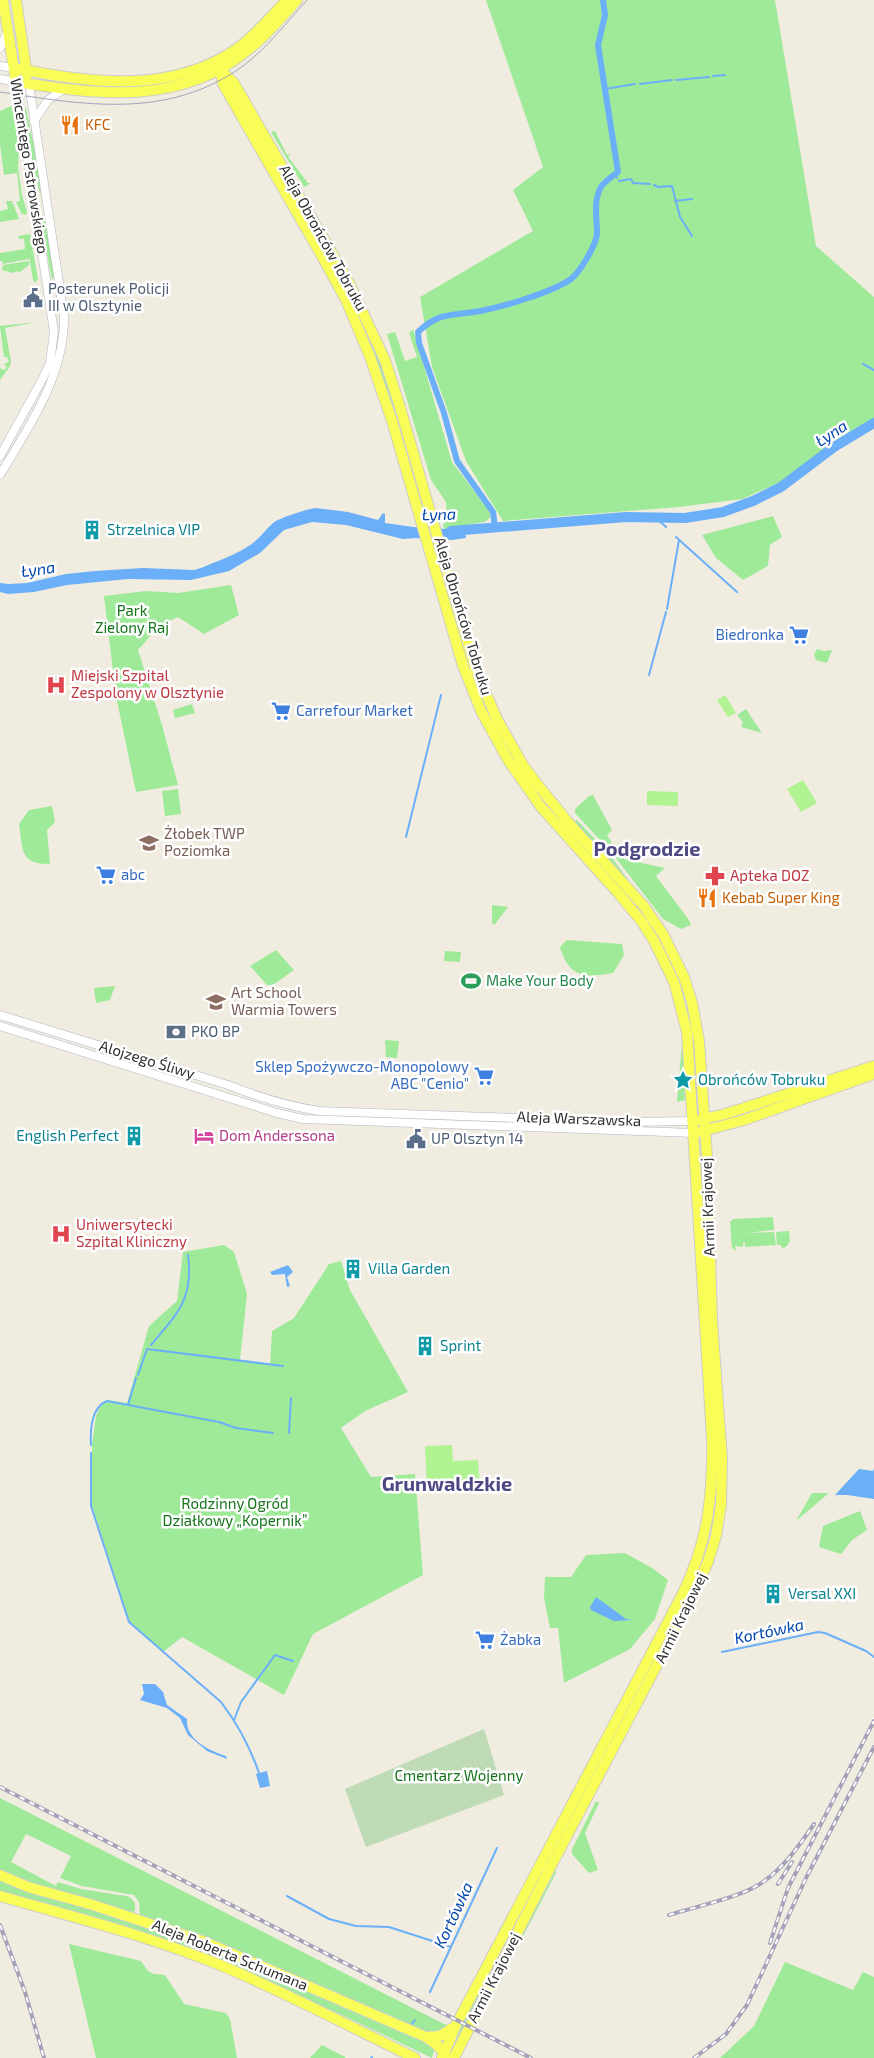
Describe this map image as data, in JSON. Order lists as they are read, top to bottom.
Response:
{
  "streets": {
    "main road": [
      "Wincentego Pstrowskiego",
      "Aleja Obrońców Tobruku",
      "Aleja Warszawska",
      "Armii Krajowej",
      "Aleja Roberta Schumana"
    ],
    "street": ["Alojzego Śliwy"]
  },
  "crossings": [
    ["Aleja Obrońców Tobruku", "Aleja Warszawska"],
    ["Aleja Obrońców Tobruku", "Armii Krajowej"],
    ["Alojzego Śliwy", "Aleja Warszawska"],
    ["Aleja Warszawska", "Armii Krajowej"],
    ["Armii Krajowej", "Aleja Roberta Schumana"]
  ],
  "districts": ["Podgrodzie", "Grunwaldzkie"],
  "water": ["Łyna", "Kortówka"],
  "parks": ["Park Zielony Raj", "Rodzinny Ogród Działkowy „Kopernik”", "Cmentarz Wojenny"],
  "places": {
    "restaurant": ["KFC", "Kebab Super King"],
    "public building": ["Posterunek Policji III w Olsztynie", "UP Olsztyn 14"],
    "building": [
      "Strzelnica VIP",
      "English Perfect",
      "Villa Garden",
      "Sprint",
      "Versal XXI"
    ],
    "supermarket": [
      "Biedronka",
      "Carrefour Market",
      "abc",
      "Sklep Spożywczo-Monopolowy ABC \"Cenio\"",
      "Żabka"
    ],
    "hospital": ["Miejski Szpital Zespolony w Olsztynie", "Uniwersytecki Szpital Kliniczny"],
    "school or university": ["Żłobek TWP Poziomka", "Art School Warmia Towers"],
    "pharmacy": ["Apteka DOZ"],
    "sports": ["Make Your Body"],
    "bank": ["PKO BP"],
    "place": ["Obrońców Tobruku"],
    "hotel": ["Dom Anderssona"]
  }
}
